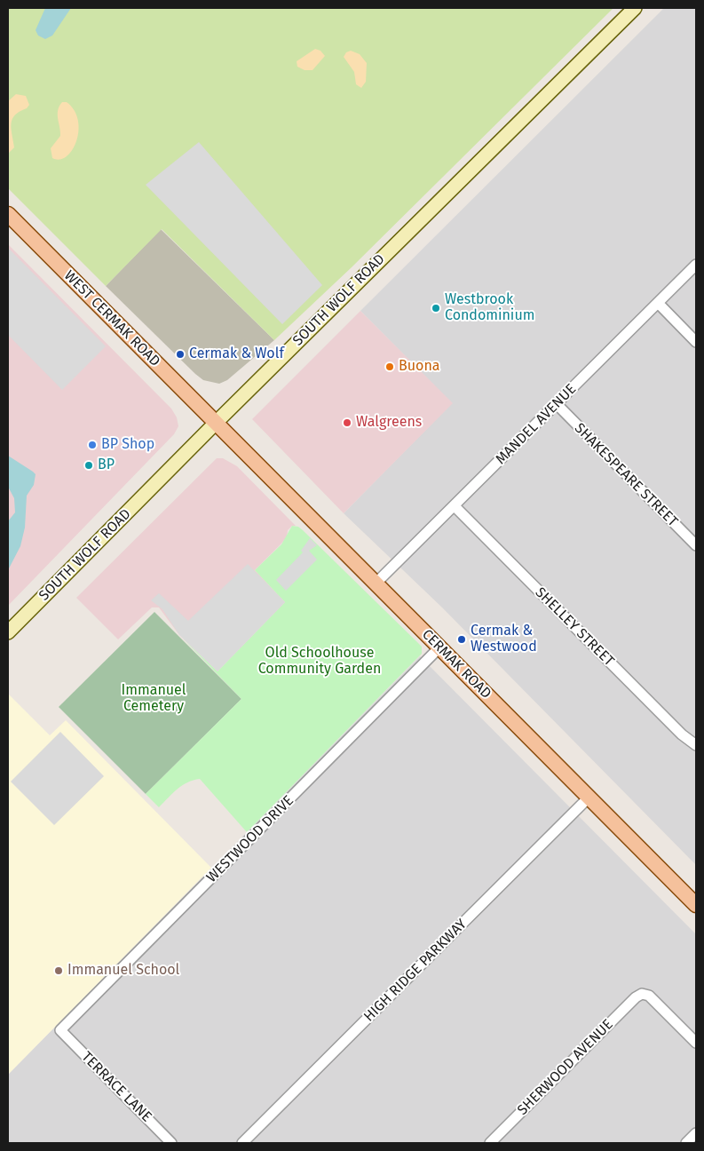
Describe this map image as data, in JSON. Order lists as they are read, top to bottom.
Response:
{
  "streets": {
    "main road": ["SOUTH WOLF ROAD", "WEST CERMAK ROAD", "CERMAK ROAD"],
    "street": [
      "MANDEL AVENUE",
      "SHAKESPEARE STREET",
      "SHELLEY STREET",
      "WESTWOOD DRIVE",
      "HIGH RIDGE PARKWAY",
      "SHERWOOD AVENUE",
      "TERRACE LANE"
    ]
  },
  "crossings": [
    ["SOUTH WOLF ROAD", "WEST CERMAK ROAD"],
    ["SOUTH WOLF ROAD", "CERMAK ROAD"],
    ["WEST CERMAK ROAD", "CERMAK ROAD"],
    ["MANDEL AVENUE", "SHAKESPEARE STREET"],
    ["MANDEL AVENUE", "SHELLEY STREET"],
    ["MANDEL AVENUE", "CERMAK ROAD"],
    ["CERMAK ROAD", "WESTWOOD DRIVE"],
    ["CERMAK ROAD", "HIGH RIDGE PARKWAY"],
    ["WESTWOOD DRIVE", "TERRACE LANE"]
  ],
  "parks": ["Old Schoolhouse Community Garden", "Immanuel Cemetery"],
  "places": [
    "Westbrook Condominium",
    "Cermak & Wolf",
    "Buona",
    "Walgreens",
    "BP Shop",
    "BP",
    "Cermak & Westwood",
    "Immanuel School"
  ]
}
